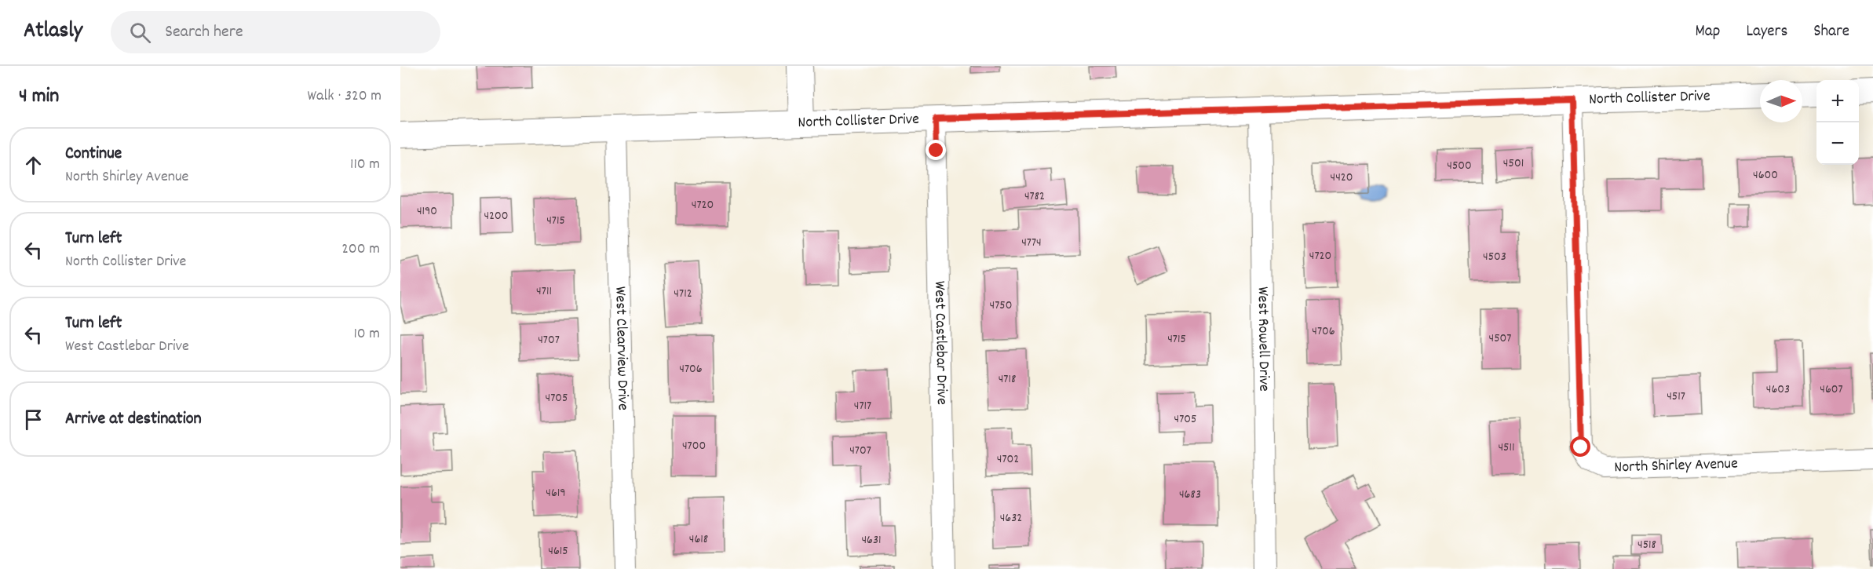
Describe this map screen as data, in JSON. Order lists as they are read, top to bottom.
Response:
{
  "streets": {
    "street": [
      "North Collister Drive",
      "West Rowell Drive",
      "West Castlebar Drive",
      "West Clearview Drive",
      "North Shirley Avenue"
    ]
  },
  "crossings": [
    ["North Collister Drive", "West Rowell Drive"],
    ["North Collister Drive", "West Castlebar Drive"],
    ["North Collister Drive", "West Clearview Drive"],
    ["North Collister Drive", "North Shirley Avenue"]
  ],
  "house_numbers": [
    "4501",
    "4500",
    "4600",
    "4420",
    "4782",
    "4720",
    "4190",
    "4200",
    "4715",
    "4774",
    "4720",
    "4503",
    "4711",
    "4712",
    "4750",
    "4706",
    "4507",
    "4715",
    "4707",
    "4706",
    "4718",
    "4603",
    "4607",
    "4517",
    "4705",
    "4717",
    "4705",
    "4700",
    "4511",
    "4707",
    "4702",
    "4619",
    "4683",
    "4632",
    "4618",
    "4631",
    "4518",
    "4615"
  ],
  "north": "right",
  "page": {
    "header": "Atlasly",
    "search": "Search here",
    "nav": ["Map", "Layers", "Share"],
    "heading": ["4 min", "Walk · 320 m"],
    "map_buttons": ["+", "−"],
    "list": [
      ["Continue", "North Shirley Avenue", "110 m"],
      ["Turn left", "North Collister Drive", "200 m"],
      ["Turn left", "West Castlebar Drive", "10 m"],
      "Arrive at destination"
    ]
  }
}
